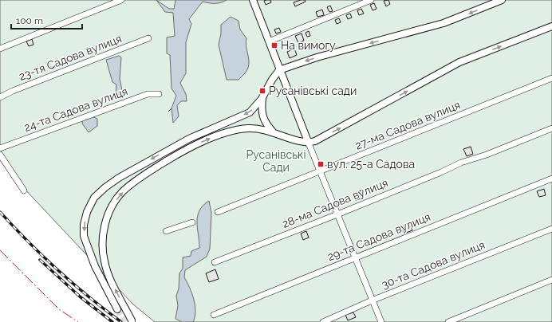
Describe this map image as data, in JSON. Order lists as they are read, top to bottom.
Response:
{
  "streets": {
    "street": [
      "23-тя Садова вулиця",
      "24-та Садова вулиця",
      "27-ма Садова вулиця",
      "28-ма Садова вулиця",
      "29-та Садова вулиця",
      "30-та Садова вулиця"
    ]
  },
  "parks": ["Русанівські Сади"],
  "places": {
    "transit": ["На вимогу", "Русанівські сади", "вул. 25-а Садова"]
  },
  "scale_bar": "100 m"
}
